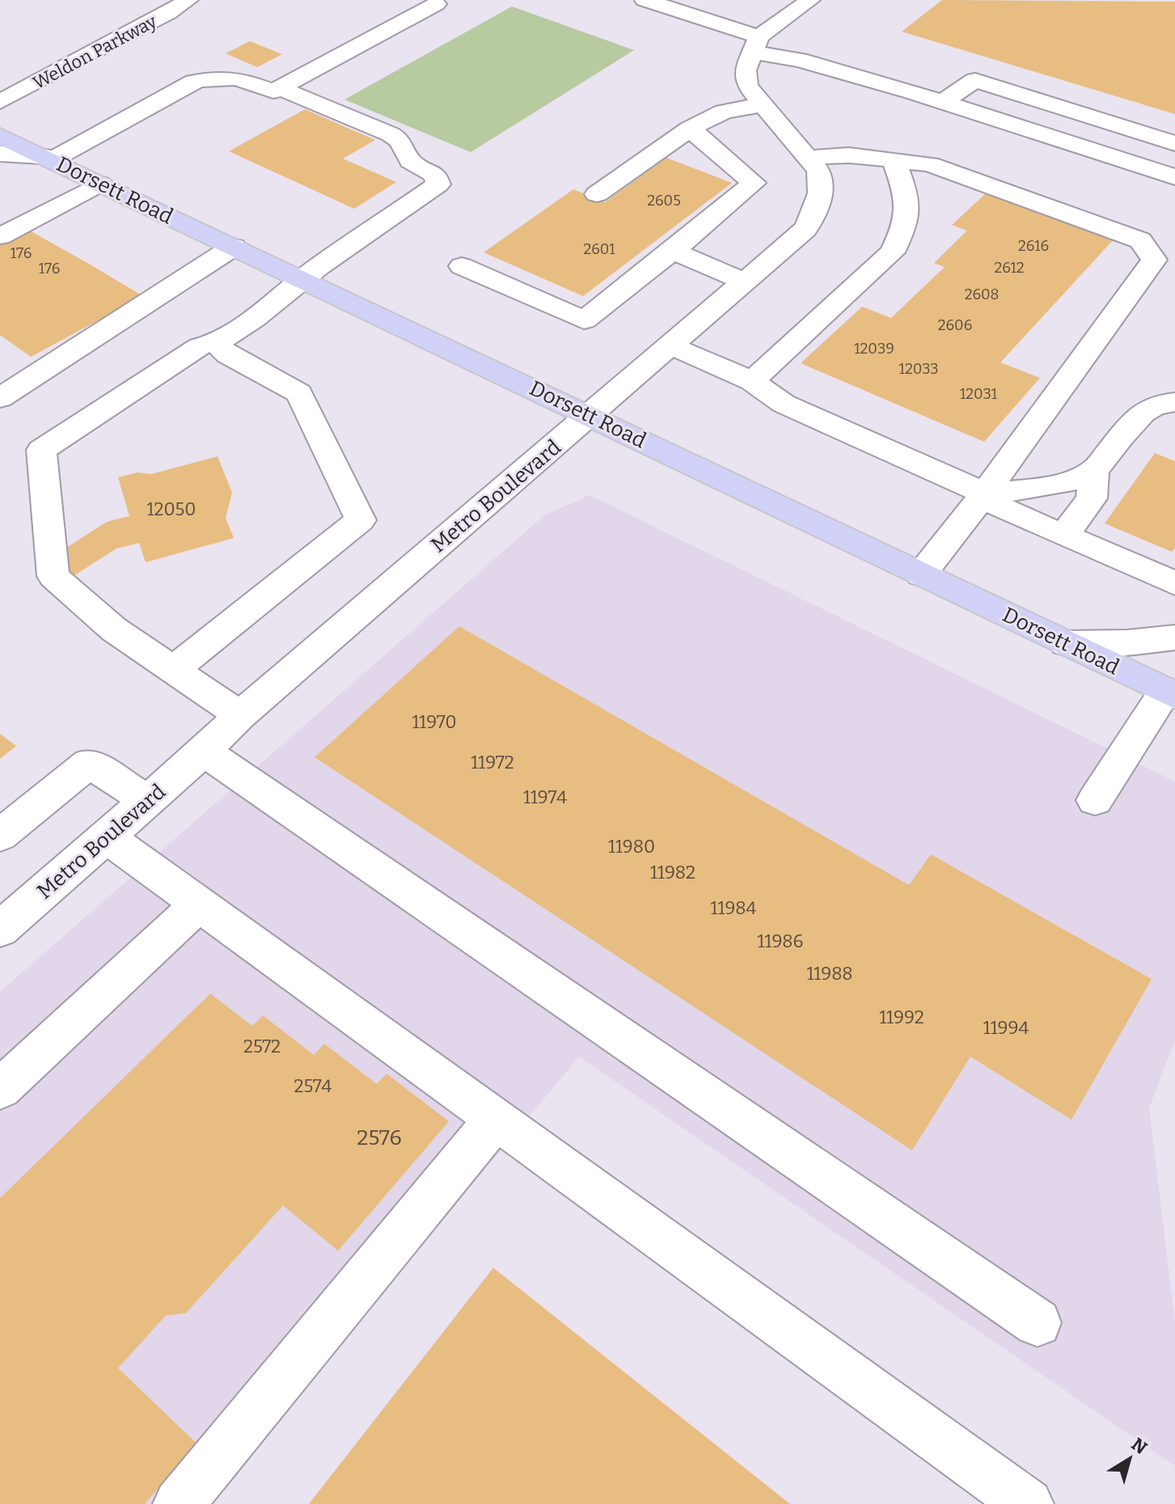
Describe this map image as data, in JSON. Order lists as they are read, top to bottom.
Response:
{
  "streets": {
    "main road": ["Dorsett Road"],
    "street": ["Weldon Parkway", "Metro Boulevard"]
  },
  "crossings": [
    ["Dorsett Road", "Metro Boulevard"]
  ],
  "house_numbers": [
    "2605",
    "2616",
    "2601",
    "176",
    "2612",
    "176",
    "2608",
    "2606",
    "12039",
    "12033",
    "12031",
    "12050",
    "11970",
    "11972",
    "11974",
    "11980",
    "11982",
    "11984",
    "11986",
    "11988",
    "11992",
    "11994",
    "2572",
    "2574",
    "2576"
  ],
  "north": "top right"
}
